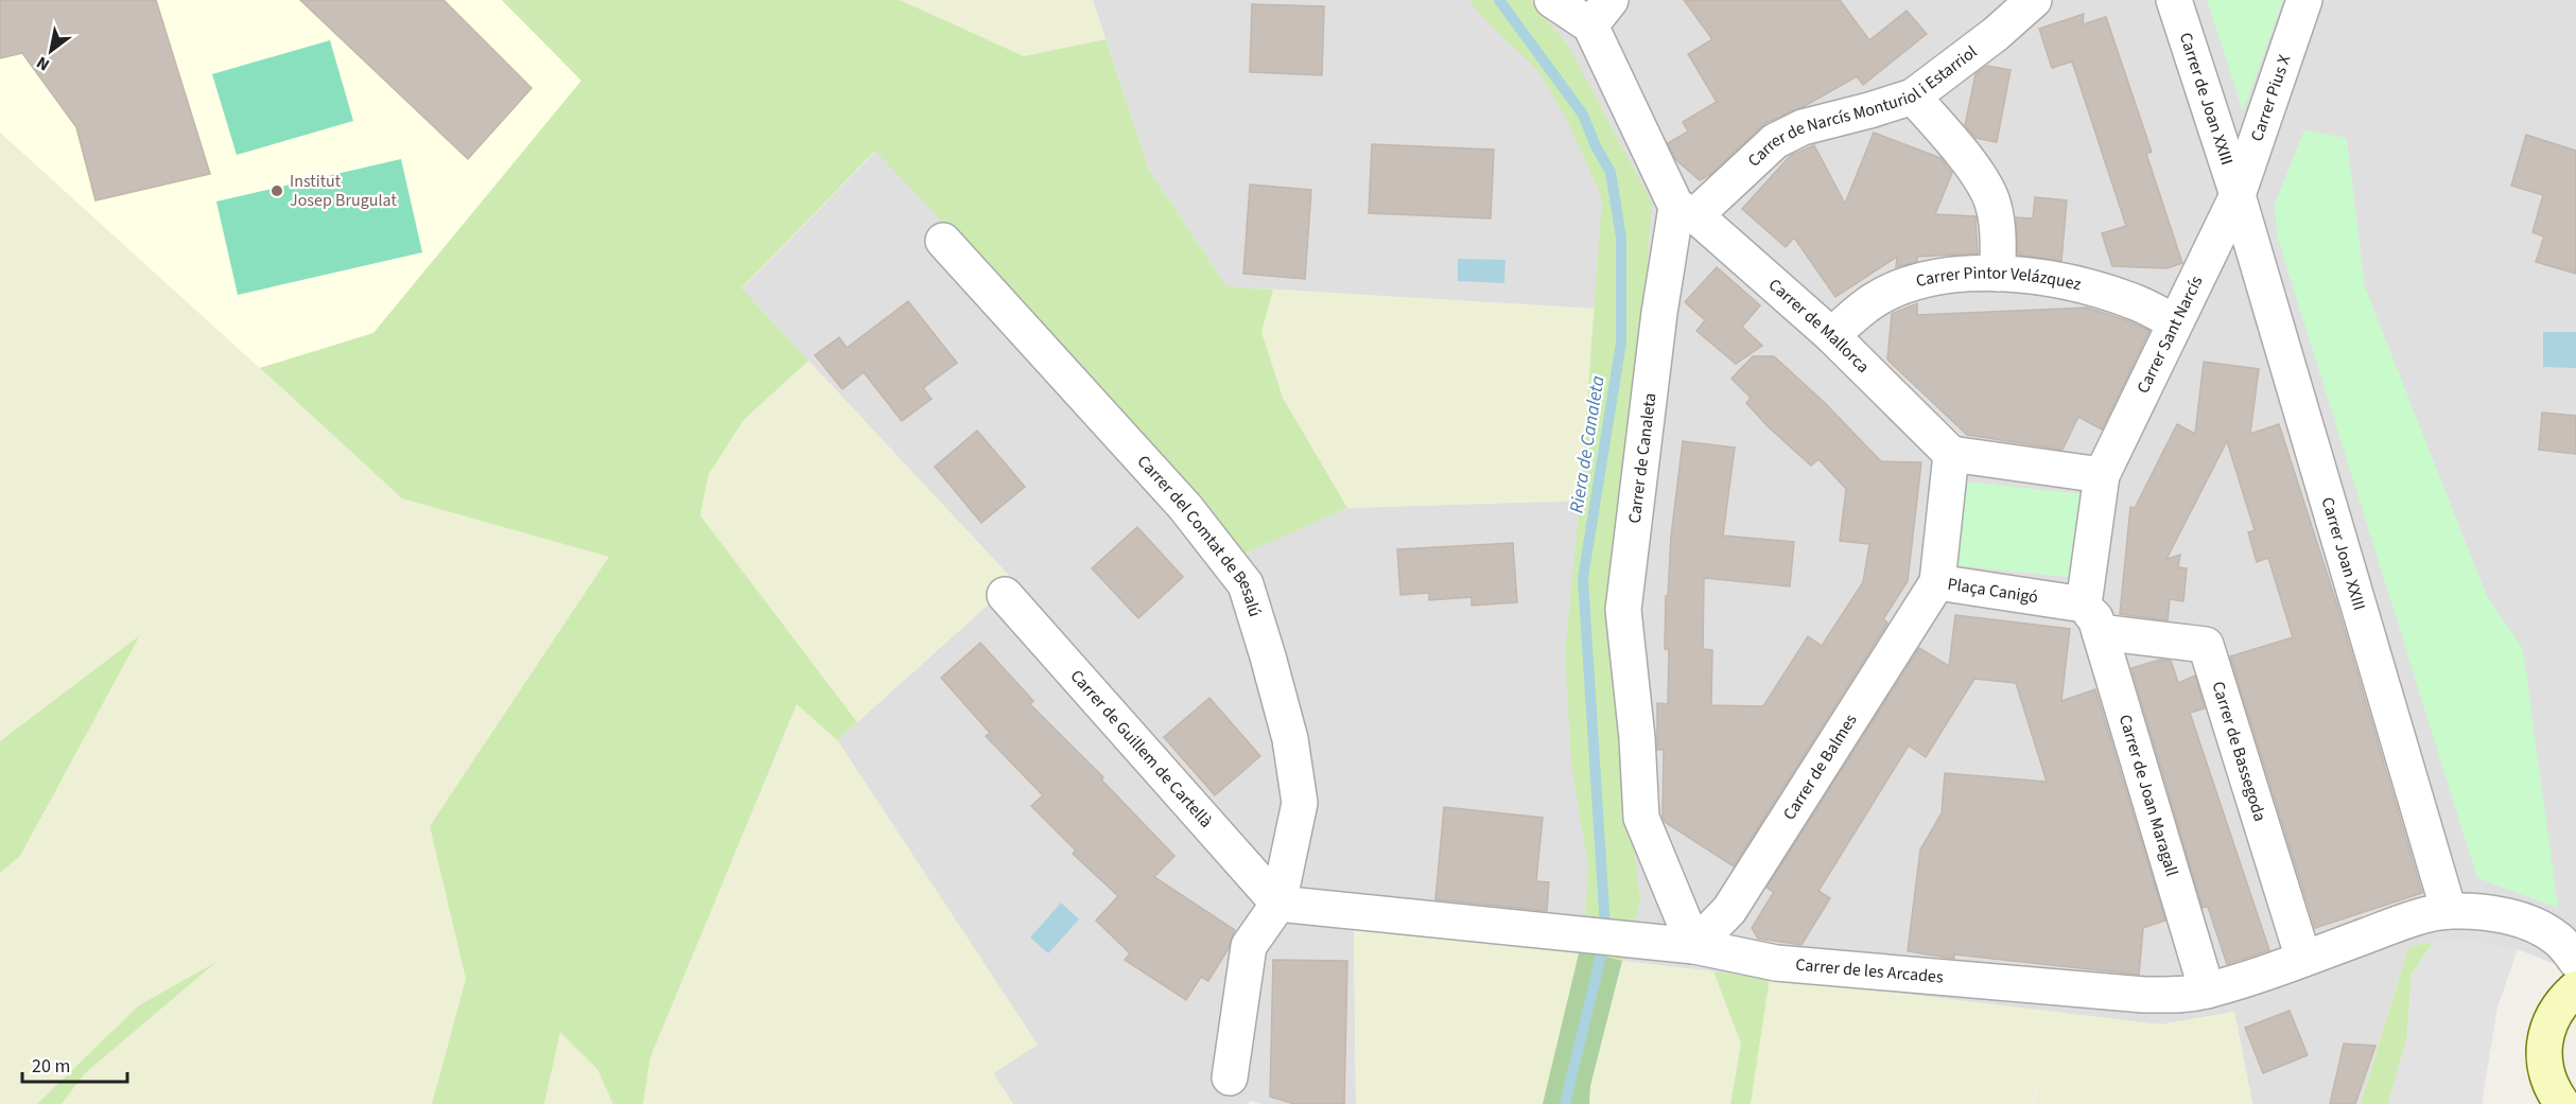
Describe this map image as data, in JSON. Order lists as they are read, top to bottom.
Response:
{
  "streets": {
    "street": [
      "Carrer de Joan XXIII",
      "Carrer Pius X",
      "Carrer de Narcís Monturiol i Estarriol",
      "Carrer Pintor Velázquez",
      "Carrer de Mallorca",
      "Carrer Sant Narcís",
      "Carrer de Canaleta",
      "Carrer del Comtat de Besalú",
      "Carrer Joan XXIII",
      "Plaça Canigó",
      "Carrer de Guillem de Cartellà",
      "Carrer de Bassegoda",
      "Carrer de Balmes",
      "Carrer de Joan Maragall",
      "Carrer de les Arcades"
    ]
  },
  "crossings": [
    ["Carrer de Joan XXIII", "Carrer Pius X"],
    ["Carrer de Joan XXIII", "Carrer Sant Narcís"],
    ["Carrer de Joan XXIII", "Carrer Joan XXIII"],
    ["Carrer Pius X", "Carrer Sant Narcís"],
    ["Carrer Pius X", "Carrer Joan XXIII"],
    ["Carrer de Narcís Monturiol i Estarriol", "Carrer de Mallorca"],
    ["Carrer de Narcís Monturiol i Estarriol", "Carrer de Canaleta"],
    ["Carrer Pintor Velázquez", "Carrer de Mallorca"],
    ["Carrer Pintor Velázquez", "Carrer Sant Narcís"],
    ["Carrer de Mallorca", "Carrer de Canaleta"],
    ["Carrer de Mallorca", "Plaça Canigó"],
    ["Carrer Sant Narcís", "Carrer Joan XXIII"],
    ["Carrer de Canaleta", "Carrer de Balmes"],
    ["Carrer de Canaleta", "Carrer de les Arcades"],
    ["Carrer del Comtat de Besalú", "Carrer de Guillem de Cartellà"],
    ["Carrer del Comtat de Besalú", "Carrer de les Arcades"],
    ["Carrer Joan XXIII", "Carrer de les Arcades"],
    ["Plaça Canigó", "Carrer de Bassegoda"],
    ["Plaça Canigó", "Carrer de Balmes"],
    ["Plaça Canigó", "Carrer de Joan Maragall"],
    ["Carrer de Guillem de Cartellà", "Carrer de les Arcades"],
    ["Carrer de Bassegoda", "Carrer de Joan Maragall"],
    ["Carrer de Bassegoda", "Carrer de les Arcades"],
    ["Carrer de Balmes", "Carrer de les Arcades"],
    ["Carrer de Joan Maragall", "Carrer de les Arcades"]
  ],
  "water": ["Riera de Canaleta"],
  "places": ["Institut Josep Brugulat"],
  "scale_bar": "20 m",
  "north": "bottom left"
}
